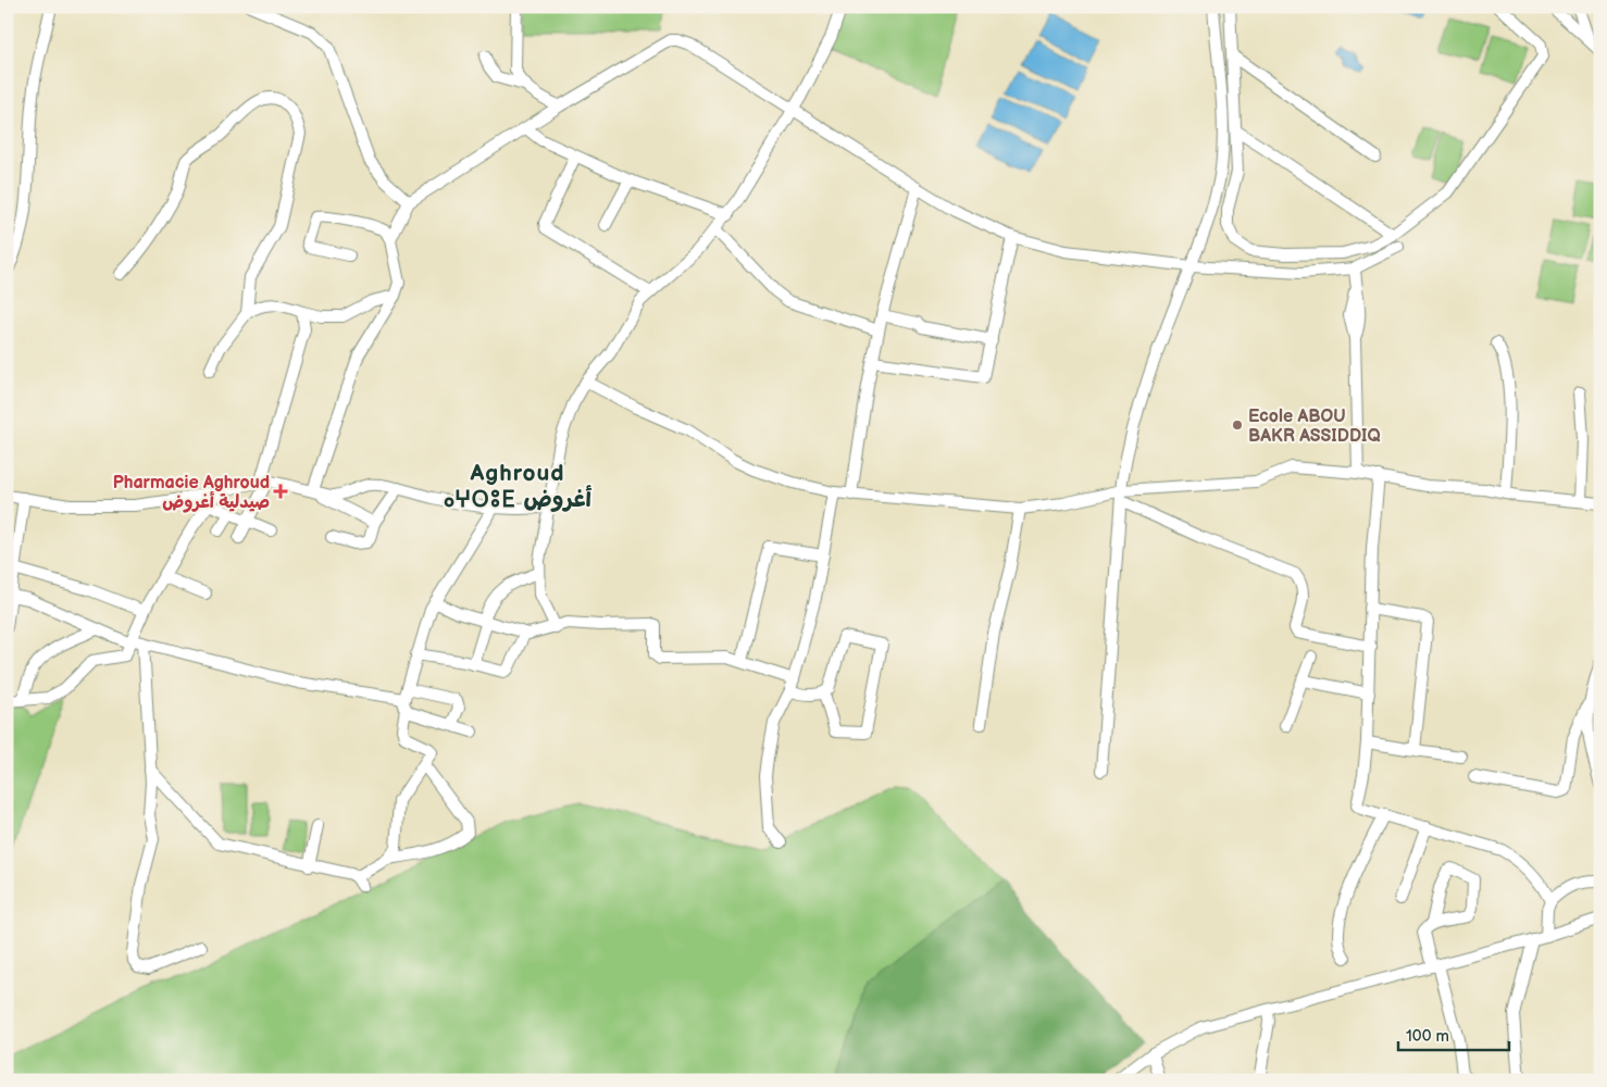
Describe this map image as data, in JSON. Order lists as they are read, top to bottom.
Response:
{
  "districts": ["Aghroud ⴰⵖⵔⵓⴹ أغروض"],
  "places": {
    "other": ["Ecole ABOU BAKR ASSIDDIQ"],
    "health": ["Pharmacie Aghroud صيدلية أغروض"]
  },
  "scale_bar": "100 m"
}
